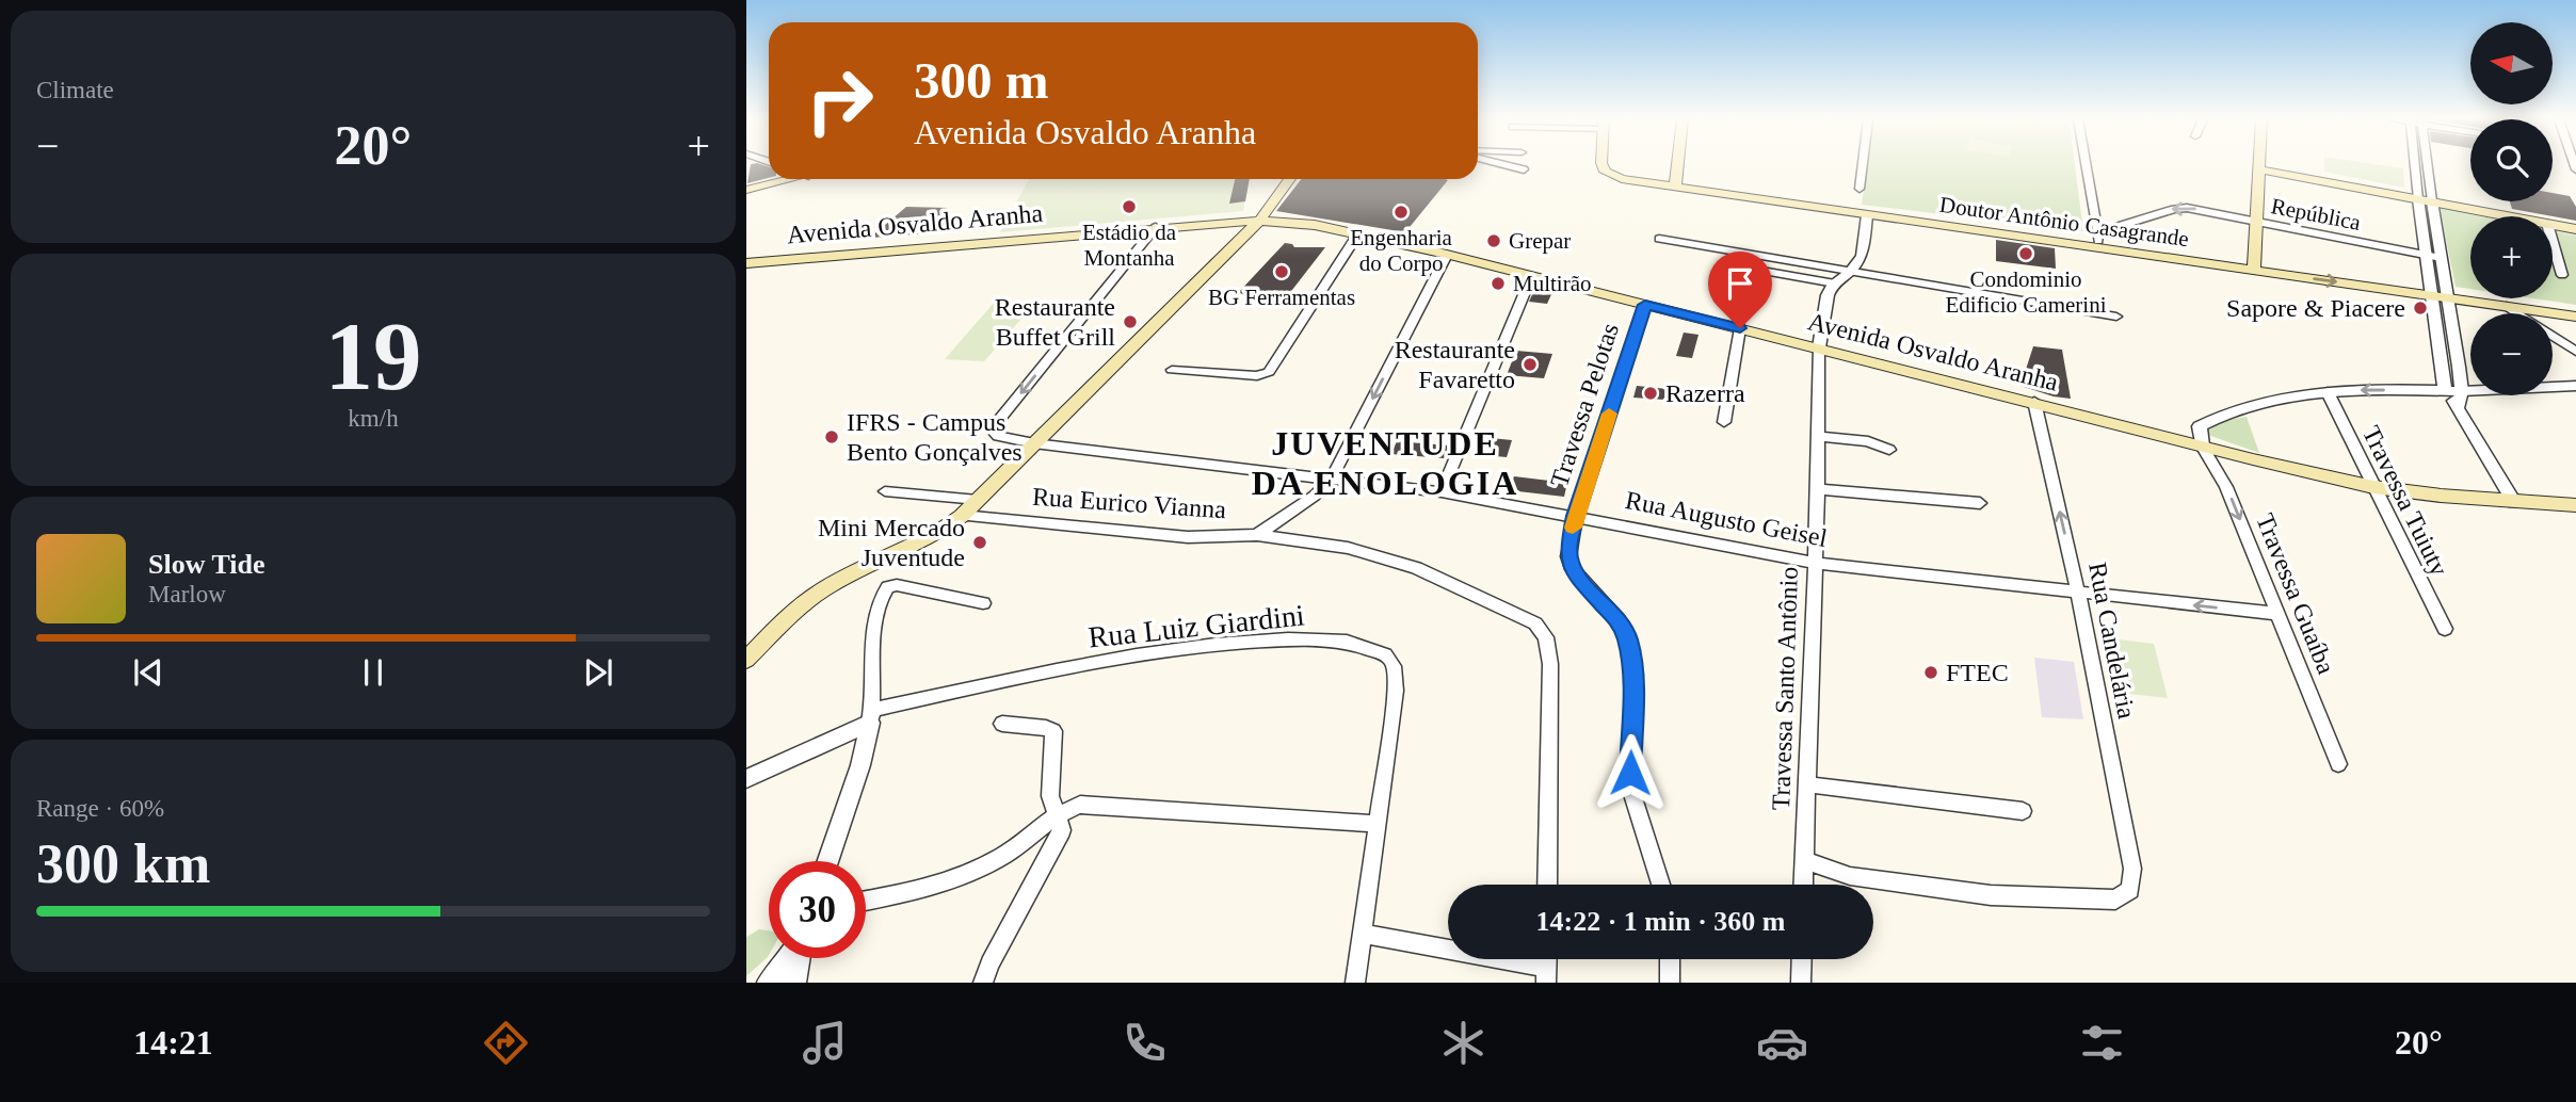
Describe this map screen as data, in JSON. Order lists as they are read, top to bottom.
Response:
{
  "streets": {
    "main road": ["Doutor Antônio Casagrande", "Avenida Osvaldo Aranha"],
    "street": [
      "República",
      "Travessa Pelotas",
      "Travessa Tuiuty",
      "Rua Eurico Vianna",
      "Rua Augusto Geisel",
      "Travessa Guaíba",
      "Rua Luiz Giardini",
      "Rua Candelária",
      "Travessa Santo Antônio"
    ]
  },
  "crossings": [
    ["Avenida Osvaldo Aranha", "Travessa Pelotas"],
    ["Avenida Osvaldo Aranha", "Travessa Tuiuty"],
    ["Avenida Osvaldo Aranha", "Rua Augusto Geisel"],
    ["Avenida Osvaldo Aranha", "Travessa Guaíba"],
    ["Avenida Osvaldo Aranha", "Rua Candelária"],
    ["Avenida Osvaldo Aranha", "Travessa Santo Antônio"],
    ["Travessa Pelotas", "Rua Augusto Geisel"],
    ["Rua Augusto Geisel", "Travessa Guaíba"],
    ["Rua Augusto Geisel", "Rua Candelária"],
    ["Rua Augusto Geisel", "Travessa Santo Antônio"]
  ],
  "one_way": ["República", "Travessa Guaíba", "Rua Candelária"],
  "districts": ["JUVENTUDE DA ENOLOGIA"],
  "places": [
    "Estádio da Montanha",
    "Engenharia do Corpo",
    "Grepar",
    "Condominio Edificio Camerini",
    "BG Ferramentas",
    "Multirão",
    "Sapore & Piacere",
    "Restaurante Buffet Grill",
    "Restaurante Favaretto",
    "Razerra",
    "IFRS - Campus Bento Gonçalves",
    "Mini Mercado Juventude",
    "FTEC"
  ],
  "north": "left",
  "page": {
    "tile": [
      "Climate",
      ["19", "km/h"],
      ["Range · 60%", "300 km"]
    ],
    "map_buttons": ["+", "−"],
    "turn": ["300 m", "Avenida Osvaldo Aranha"],
    "heat": ["−", "20°", "+"],
    "song": ["Slow Tide", "Marlow"],
    "limit": "30",
    "trip": "14:22 · 1 min · 360 m",
    "tabs": ["14:21", "20°"]
  }
}
